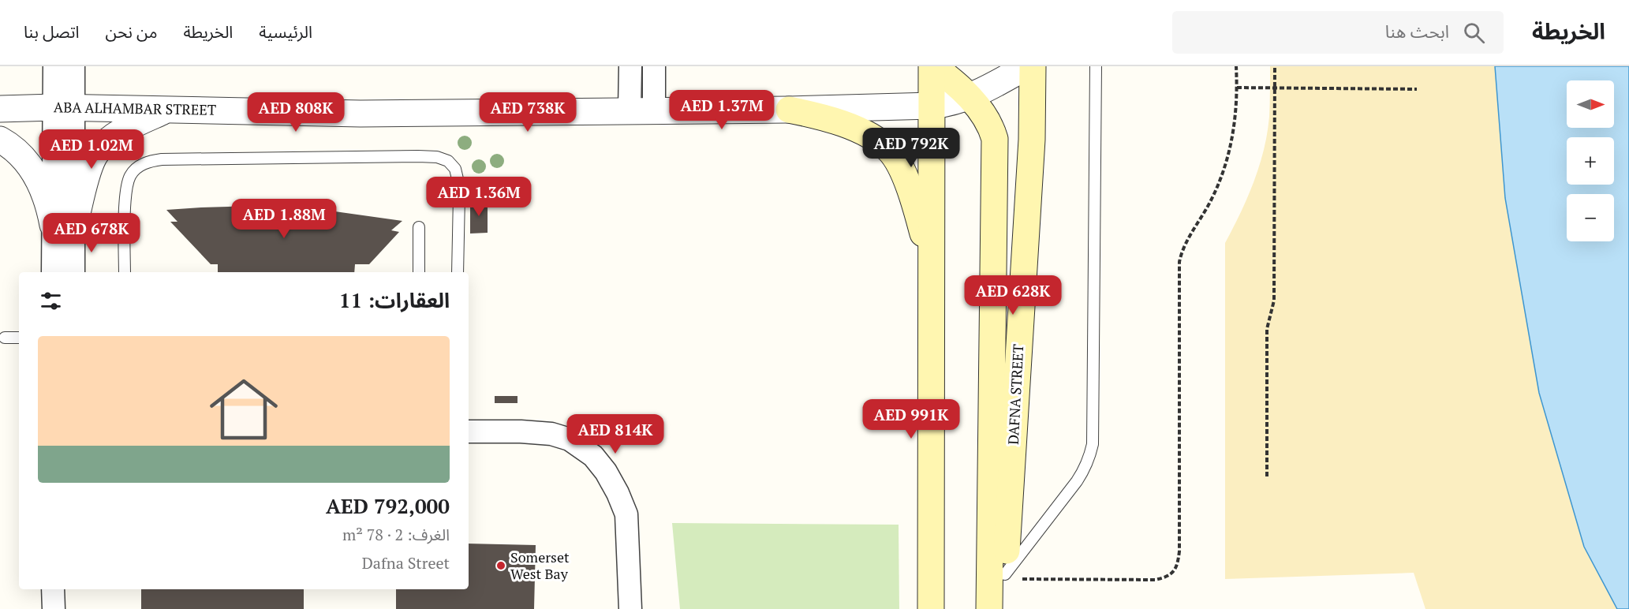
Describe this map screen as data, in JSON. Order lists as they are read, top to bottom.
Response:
{
  "streets": {
    "main road": ["DAFNA STREET"],
    "street": ["ABA ALHAMBAR STREET"]
  },
  "places": ["Somerset West Bay"],
  "north": "right",
  "page": {
    "header": "الخريطة",
    "search": "ابحث هنا",
    "nav": [
      "الرئيسية",
      "الخريطة",
      "من نحن",
      "اتصل بنا"
    ],
    "map_buttons": ["+", "−"],
    "price": [
      "AED 1.37M",
      "AED 808K",
      "AED 738K",
      "AED 792K",
      "AED 1.02M",
      "AED 1.36M",
      "AED 1.88M",
      "AED 678K",
      "AED 628K",
      "AED 991K",
      "AED 814K"
    ],
    "heading": "العقارات: 11",
    "list": [
      {
        "name": "AED 792,000",
        "note": "الغرف: 2 · 78 m² · Dafna Street"
      }
    ]
  }
}
